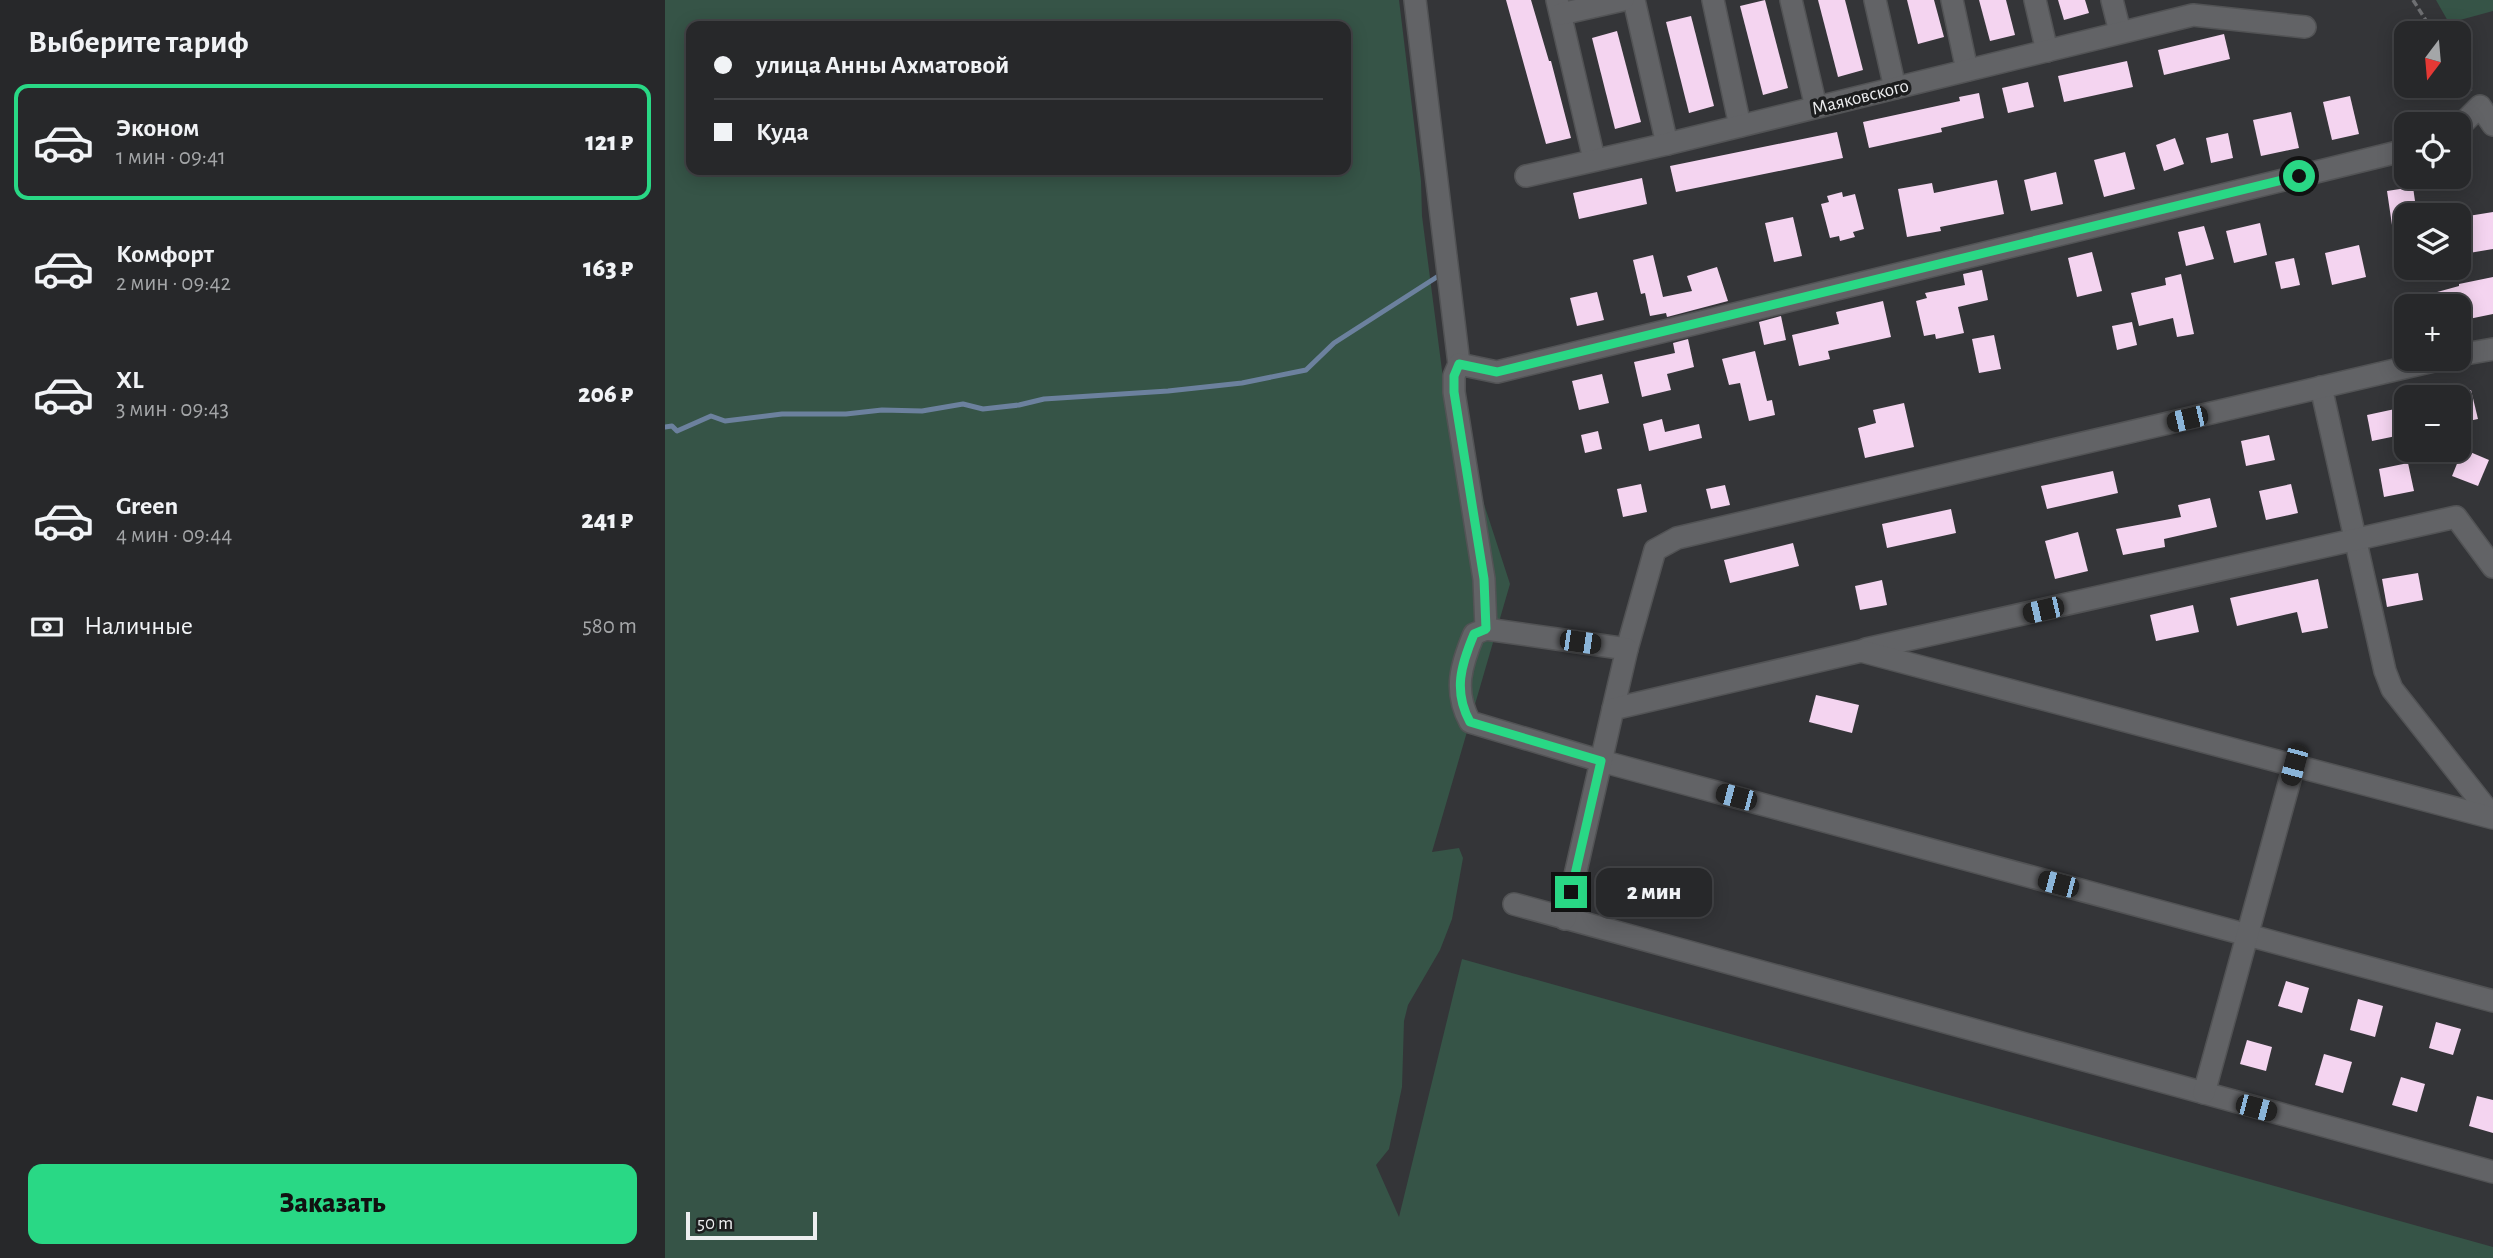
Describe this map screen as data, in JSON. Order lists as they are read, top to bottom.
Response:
{
  "streets": {
    "street": ["Маяковского"]
  },
  "scale_bar": "50 m",
  "north": "bottom",
  "page": {
    "heading": "Выберите тариф",
    "map_buttons": ["+", "−"],
    "banner": ["улица Анны Ахматовой", "Куда"],
    "list": [
      {
        "name": "Эконом",
        "note": "1 мин · 09:41",
        "value": "121 ₽"
      },
      {
        "name": "Комфорт",
        "note": "2 мин · 09:42",
        "value": "163 ₽"
      },
      {
        "name": "XL",
        "note": "3 мин · 09:43",
        "value": "206 ₽"
      },
      {
        "name": "Green",
        "note": "4 мин · 09:44",
        "value": "241 ₽"
      }
    ],
    "pay": ["Наличные", "580 m"],
    "bubble": "2 мин",
    "buttons": "Заказать",
    "scale": "50 m"
  }
}
